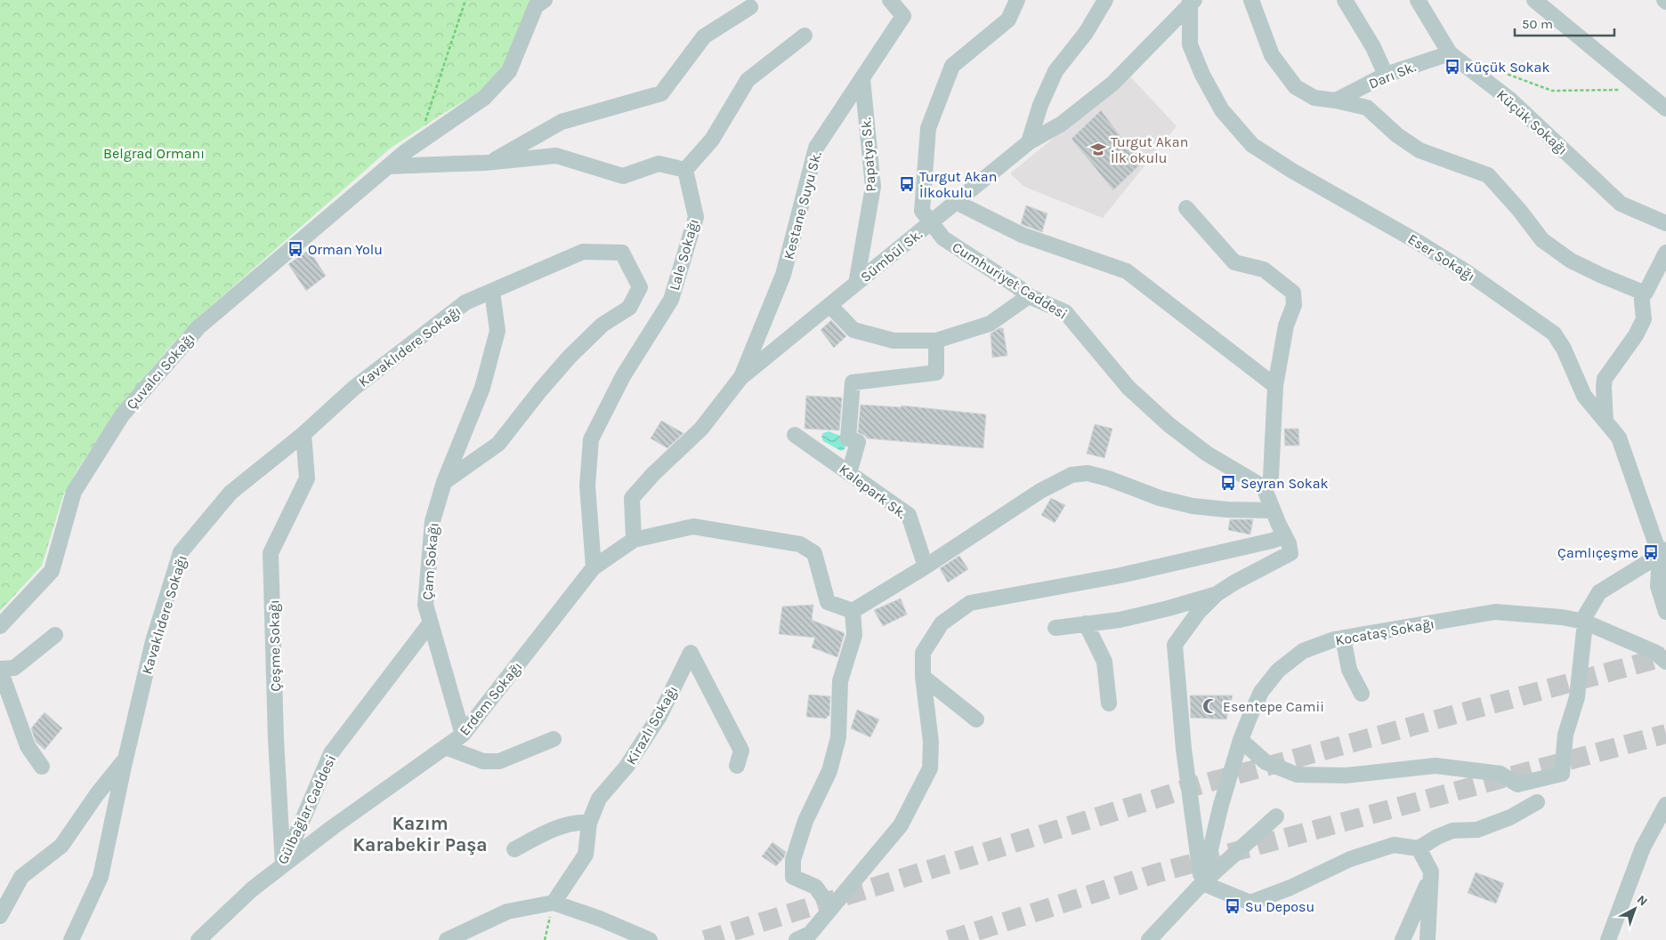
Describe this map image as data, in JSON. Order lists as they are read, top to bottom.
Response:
{
  "streets": {
    "street": [
      "Darı Sk.",
      "Küçük Sokağı",
      "Papatya Sk.",
      "Kestane Suyu Sk.",
      "Lale Sokağı",
      "Sümbül Sk.",
      "Eser Sokağı",
      "Cumhuriyet Caddesi",
      "Kavaklıdere Sokağı",
      "Çuvalcı Sokağı",
      "Kalepark Sk.",
      "Çam Sokağı",
      "Kocataş Sokağı",
      "Çeşme Sokağı",
      "Erdem Sokağı",
      "Kirazlı Sokağı",
      "Gülbağlar Caddesi"
    ]
  },
  "crossings": [
    ["Darı Sk.", "Küçük Sokağı"],
    ["Papatya Sk.", "Kestane Suyu Sk."],
    ["Papatya Sk.", "Sümbül Sk."],
    ["Kestane Suyu Sk.", "Sümbül Sk."],
    ["Lale Sokağı", "Erdem Sokağı"],
    ["Sümbül Sk.", "Eser Sokağı"],
    ["Sümbül Sk.", "Cumhuriyet Caddesi"],
    ["Sümbül Sk.", "Erdem Sokağı"],
    ["Kavaklıdere Sokağı", "Çam Sokağı"],
    ["Kavaklıdere Sokağı", "Çeşme Sokağı"],
    ["Çam Sokağı", "Erdem Sokağı"],
    ["Çam Sokağı", "Gülbağlar Caddesi"],
    ["Çeşme Sokağı", "Erdem Sokağı"],
    ["Çeşme Sokağı", "Gülbağlar Caddesi"],
    ["Erdem Sokağı", "Gülbağlar Caddesi"]
  ],
  "districts": ["Kazım Karabekir Paşa"],
  "parks": ["Belgrad Ormanı"],
  "places": {
    "bus stop": [
      "Küçük Sokak",
      "Turgut Akan İlkokulu",
      "Orman Yolu",
      "Seyran Sokak",
      "Çamlıçeşme",
      "Su Deposu"
    ],
    "school or university": ["Turgut Akan İlk okulu"],
    "mosque": ["Esentepe Camii"]
  },
  "scale_bar": "50 m",
  "north": "top right"
}
